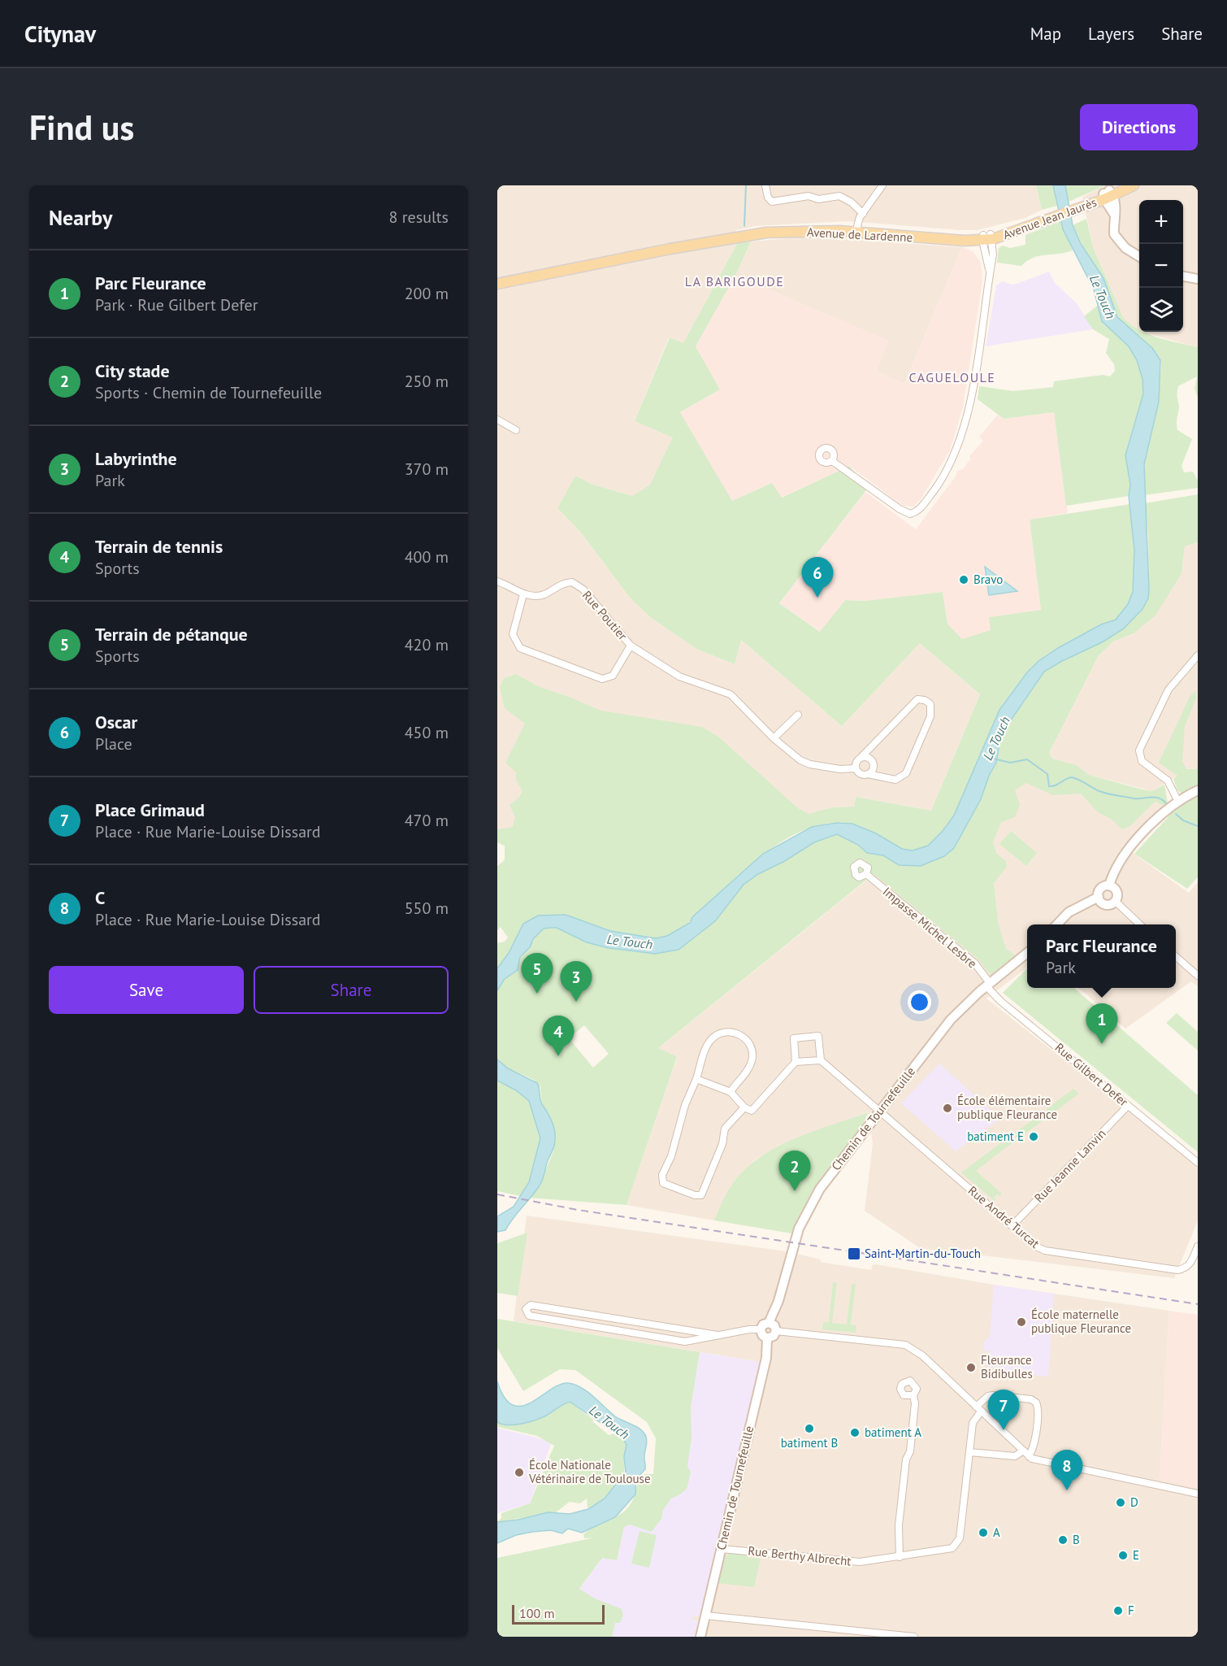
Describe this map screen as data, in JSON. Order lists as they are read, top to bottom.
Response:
{
  "streets": {
    "main road": ["Avenue Jean Jaurès", "Avenue de Lardenne"],
    "street": [
      "Rue Poutier",
      "Impasse Michel Lesbre",
      "Rue Gilbert Defer",
      "Chemin de Tournefeuille",
      "Rue Jeanne Lanvin",
      "Rue André Turcat",
      "Rue Berthy Albrecht"
    ]
  },
  "crossings": [
    ["Avenue Jean Jaurès", "Avenue de Lardenne"],
    ["Impasse Michel Lesbre", "Rue Gilbert Defer"],
    ["Impasse Michel Lesbre", "Chemin de Tournefeuille"],
    ["Rue Gilbert Defer", "Chemin de Tournefeuille"],
    ["Rue Gilbert Defer", "Rue Jeanne Lanvin"],
    ["Chemin de Tournefeuille", "Rue André Turcat"],
    ["Chemin de Tournefeuille", "Rue Berthy Albrecht"],
    ["Rue Jeanne Lanvin", "Rue André Turcat"]
  ],
  "districts": ["LA BARIGOUDE", "CAGUELOULE"],
  "water": ["Le Touch"],
  "places": {
    "other": [
      "Bravo",
      "École élémentaire publique Fleurance",
      "batiment E",
      "École maternelle publique Fleurance",
      "Fleurance Bidibulles",
      "batiment B",
      "batiment A",
      "École Nationale Vétérinaire de Toulouse",
      "D",
      "A",
      "B",
      "E",
      "F"
    ],
    "transit": ["Saint-Martin-du-Touch"]
  },
  "scale_bar": "100 m",
  "page": {
    "header": "Citynav",
    "nav": ["Map", "Layers", "Share"],
    "buttons": [
      "Directions",
      ["Save", "Share"]
    ],
    "title": "Find us",
    "heading": ["Nearby", "8 results"],
    "map_buttons": ["+", "−"],
    "list": [
      {
        "mark": "1",
        "name": "Parc Fleurance",
        "note": "Park · Rue Gilbert Defer",
        "value": "200 m"
      },
      {
        "mark": "2",
        "name": "City stade",
        "note": "Sports · Chemin de Tournefeuille",
        "value": "250 m"
      },
      {
        "mark": "3",
        "name": "Labyrinthe",
        "note": "Park",
        "value": "370 m"
      },
      {
        "mark": "4",
        "name": "Terrain de tennis",
        "note": "Sports",
        "value": "400 m"
      },
      {
        "mark": "5",
        "name": "Terrain de pétanque",
        "note": "Sports",
        "value": "420 m"
      },
      {
        "mark": "6",
        "name": "Oscar",
        "note": "Place",
        "value": "450 m"
      },
      {
        "mark": "7",
        "name": "Place Grimaud",
        "note": "Place · Rue Marie-Louise Dissard",
        "value": "470 m"
      },
      {
        "mark": "8",
        "name": "C",
        "note": "Place · Rue Marie-Louise Dissard",
        "value": "550 m"
      }
    ],
    "pins": [
      "6",
      "5",
      "3",
      "1",
      "4",
      "2",
      "7",
      "8"
    ],
    "popup": ["Parc Fleurance", "Park"],
    "scale": "100 m"
  }
}
